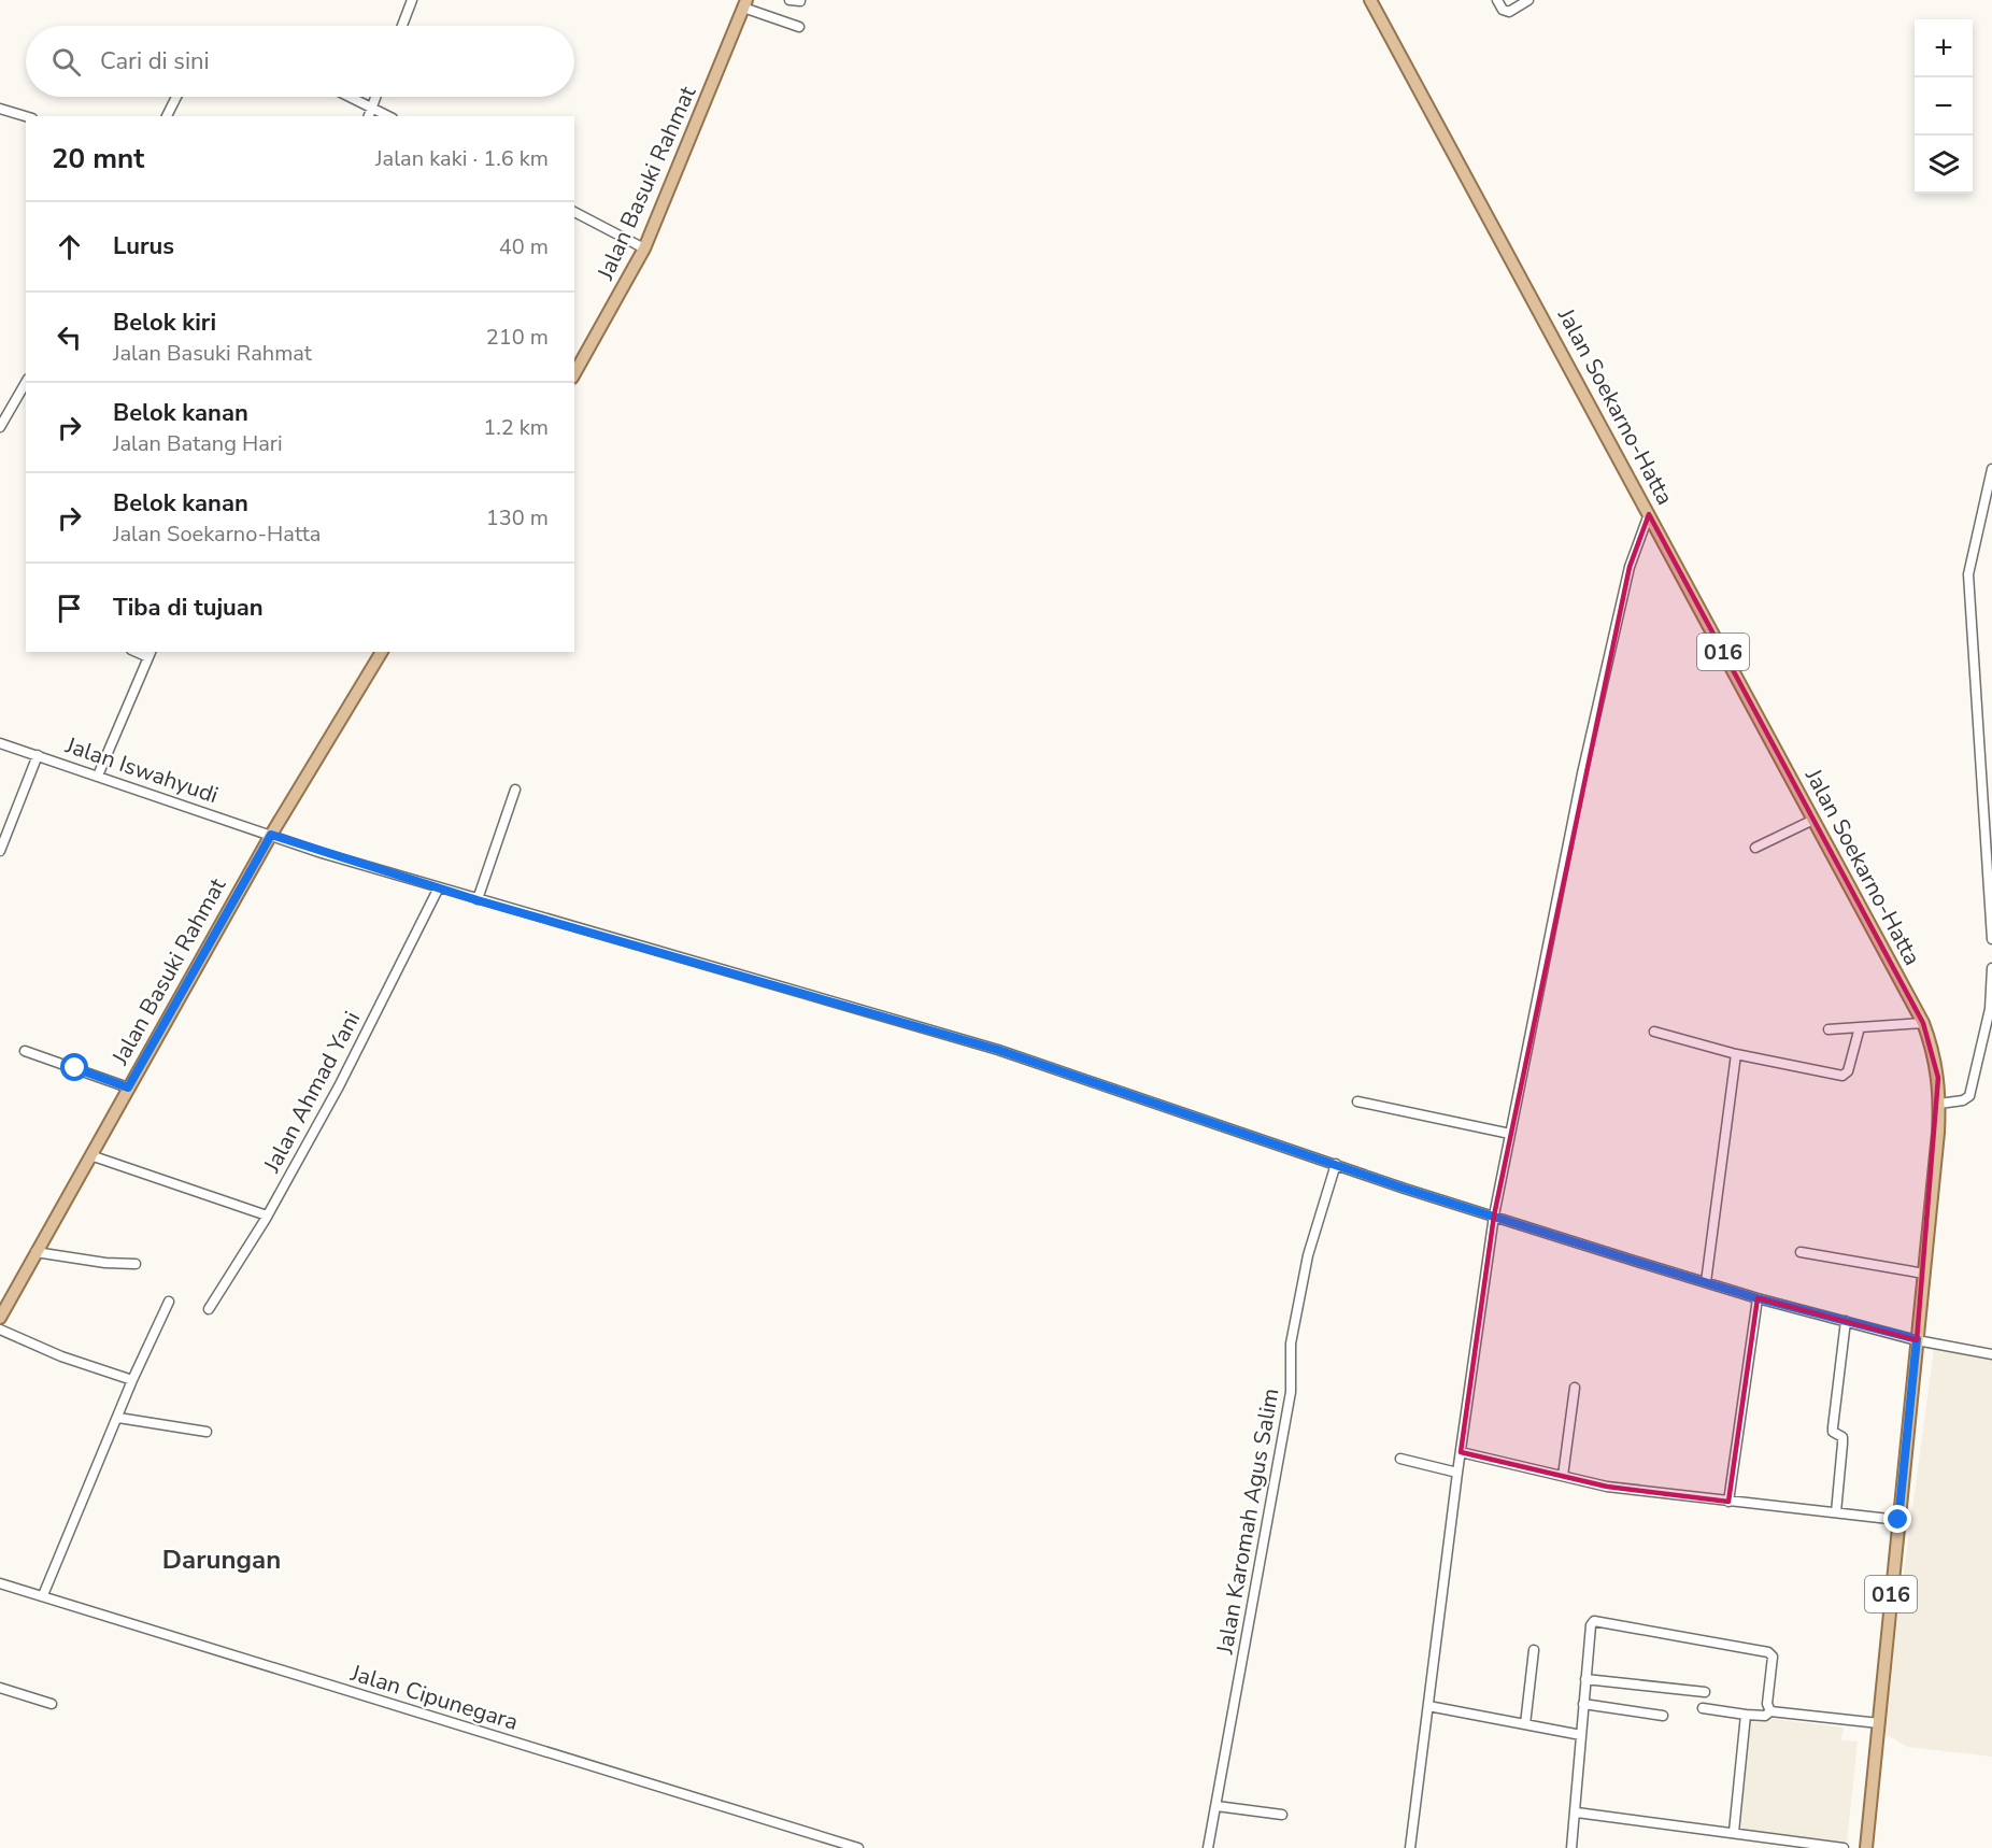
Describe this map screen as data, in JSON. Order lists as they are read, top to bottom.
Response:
{
  "streets": {
    "main road": ["Jalan Basuki Rahmat", "Jalan Soekarno-Hatta", "016"],
    "street": [
      "Jalan Iswahyudi",
      "Jalan Ahmad Yani",
      "Jalan Karomah Agus Salim",
      "Jalan Cipunegara"
    ]
  },
  "crossings": [
    ["Jalan Basuki Rahmat", "Jalan Iswahyudi"],
    ["Jalan Soekarno-Hatta", "Jalan Iswahyudi"],
    ["Jalan Iswahyudi", "Jalan Ahmad Yani"],
    ["Jalan Iswahyudi", "Jalan Karomah Agus Salim"]
  ],
  "districts": ["Darungan"],
  "page": {
    "map_buttons": ["+", "−"],
    "search": "Cari di sini",
    "heading": ["20 mnt", "Jalan kaki · 1.6 km"],
    "list": [
      ["Lurus", "40 m"],
      ["Belok kiri", "Jalan Basuki Rahmat", "210 m"],
      ["Belok kanan", "Jalan Batang Hari", "1.2 km"],
      ["Belok kanan", "Jalan Soekarno-Hatta", "130 m"],
      "Tiba di tujuan"
    ]
  }
}
